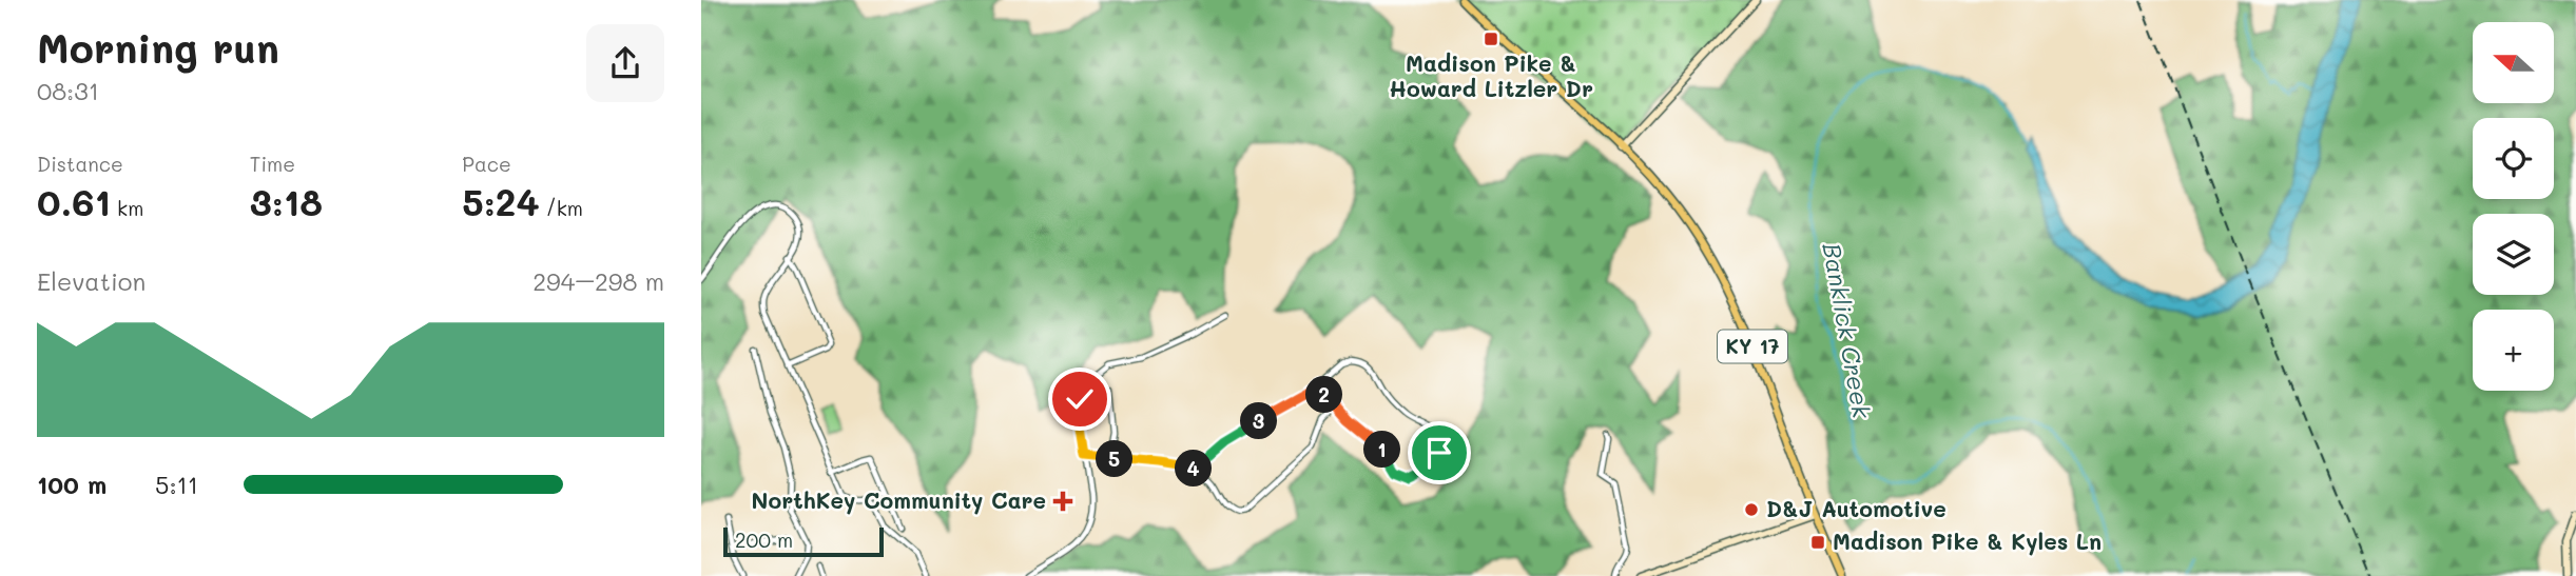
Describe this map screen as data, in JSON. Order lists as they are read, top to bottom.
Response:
{
  "streets": {
    "main road": ["KY 17"]
  },
  "water": ["Banklick Creek"],
  "places": {
    "transit": ["Madison Pike & Howard Litzler Dr", "Madison Pike & Kyles Ln"],
    "health": ["NorthKey Community Care"],
    "other": ["D&J Automotive"]
  },
  "scale_bar": "200 m",
  "north": "left",
  "page": {
    "heading": ["Morning run", "08:31"],
    "map_buttons": "+",
    "stats": [
      ["Distance", "0.61 km"],
      ["Time", "3:18"],
      ["Pace", "5:24 /km"]
    ],
    "chart": ["Elevation", "294–298 m"],
    "pins": [
      "2",
      "3",
      "1",
      "5",
      "4"
    ],
    "list": [
      {
        "name": "100 m",
        "note": "5:11"
      }
    ],
    "scale": "200 m"
  }
}
